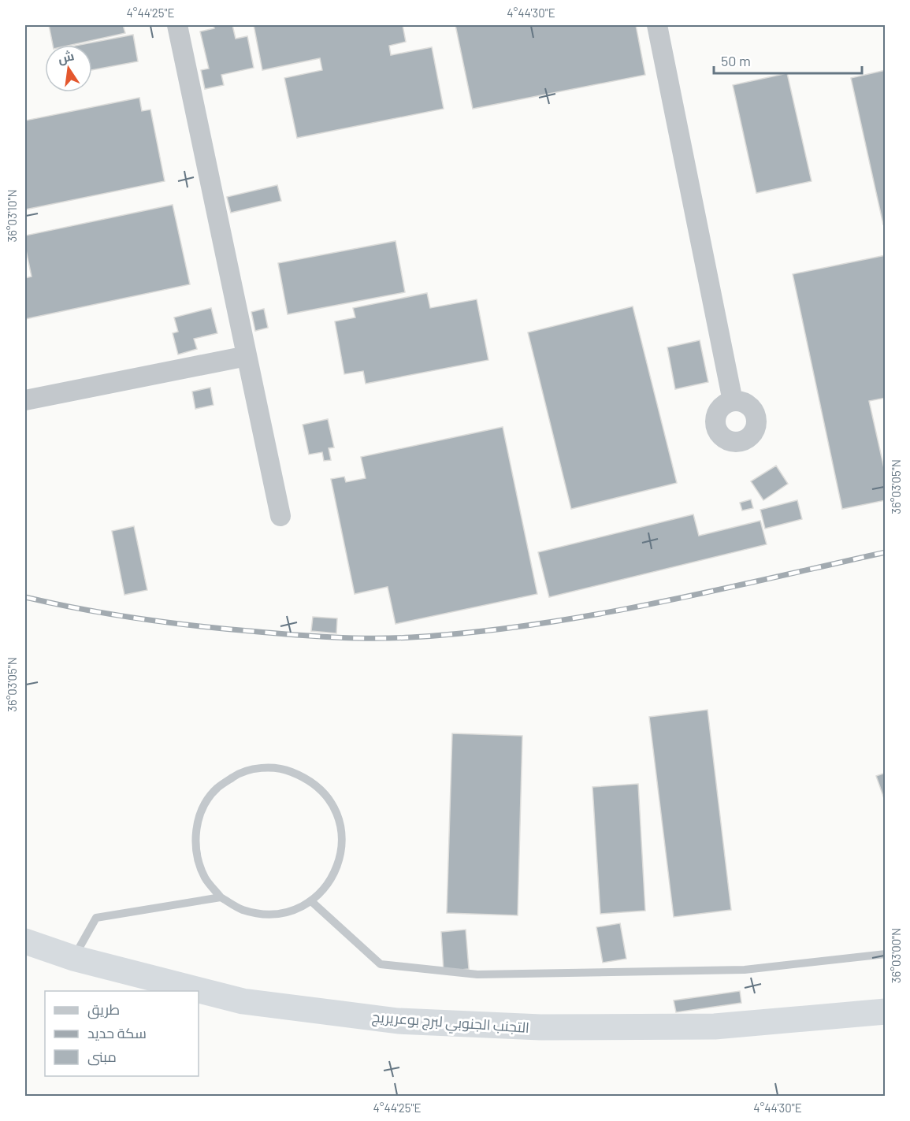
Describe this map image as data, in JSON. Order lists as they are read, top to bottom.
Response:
{
  "streets": {
    "highway": ["التجنب الجنوبي لبرج بوعريريج"]
  },
  "legend": ["طريق", "سكة حديد", "مبنى"],
  "scale_bar": "50 m",
  "north": "top",
  "coordinates": [
    "4°44'25\"E",
    "4°44'30\"E",
    "36°03'10\"N",
    "36°03'05\"N",
    "36°03'00\"N"
  ]
}
